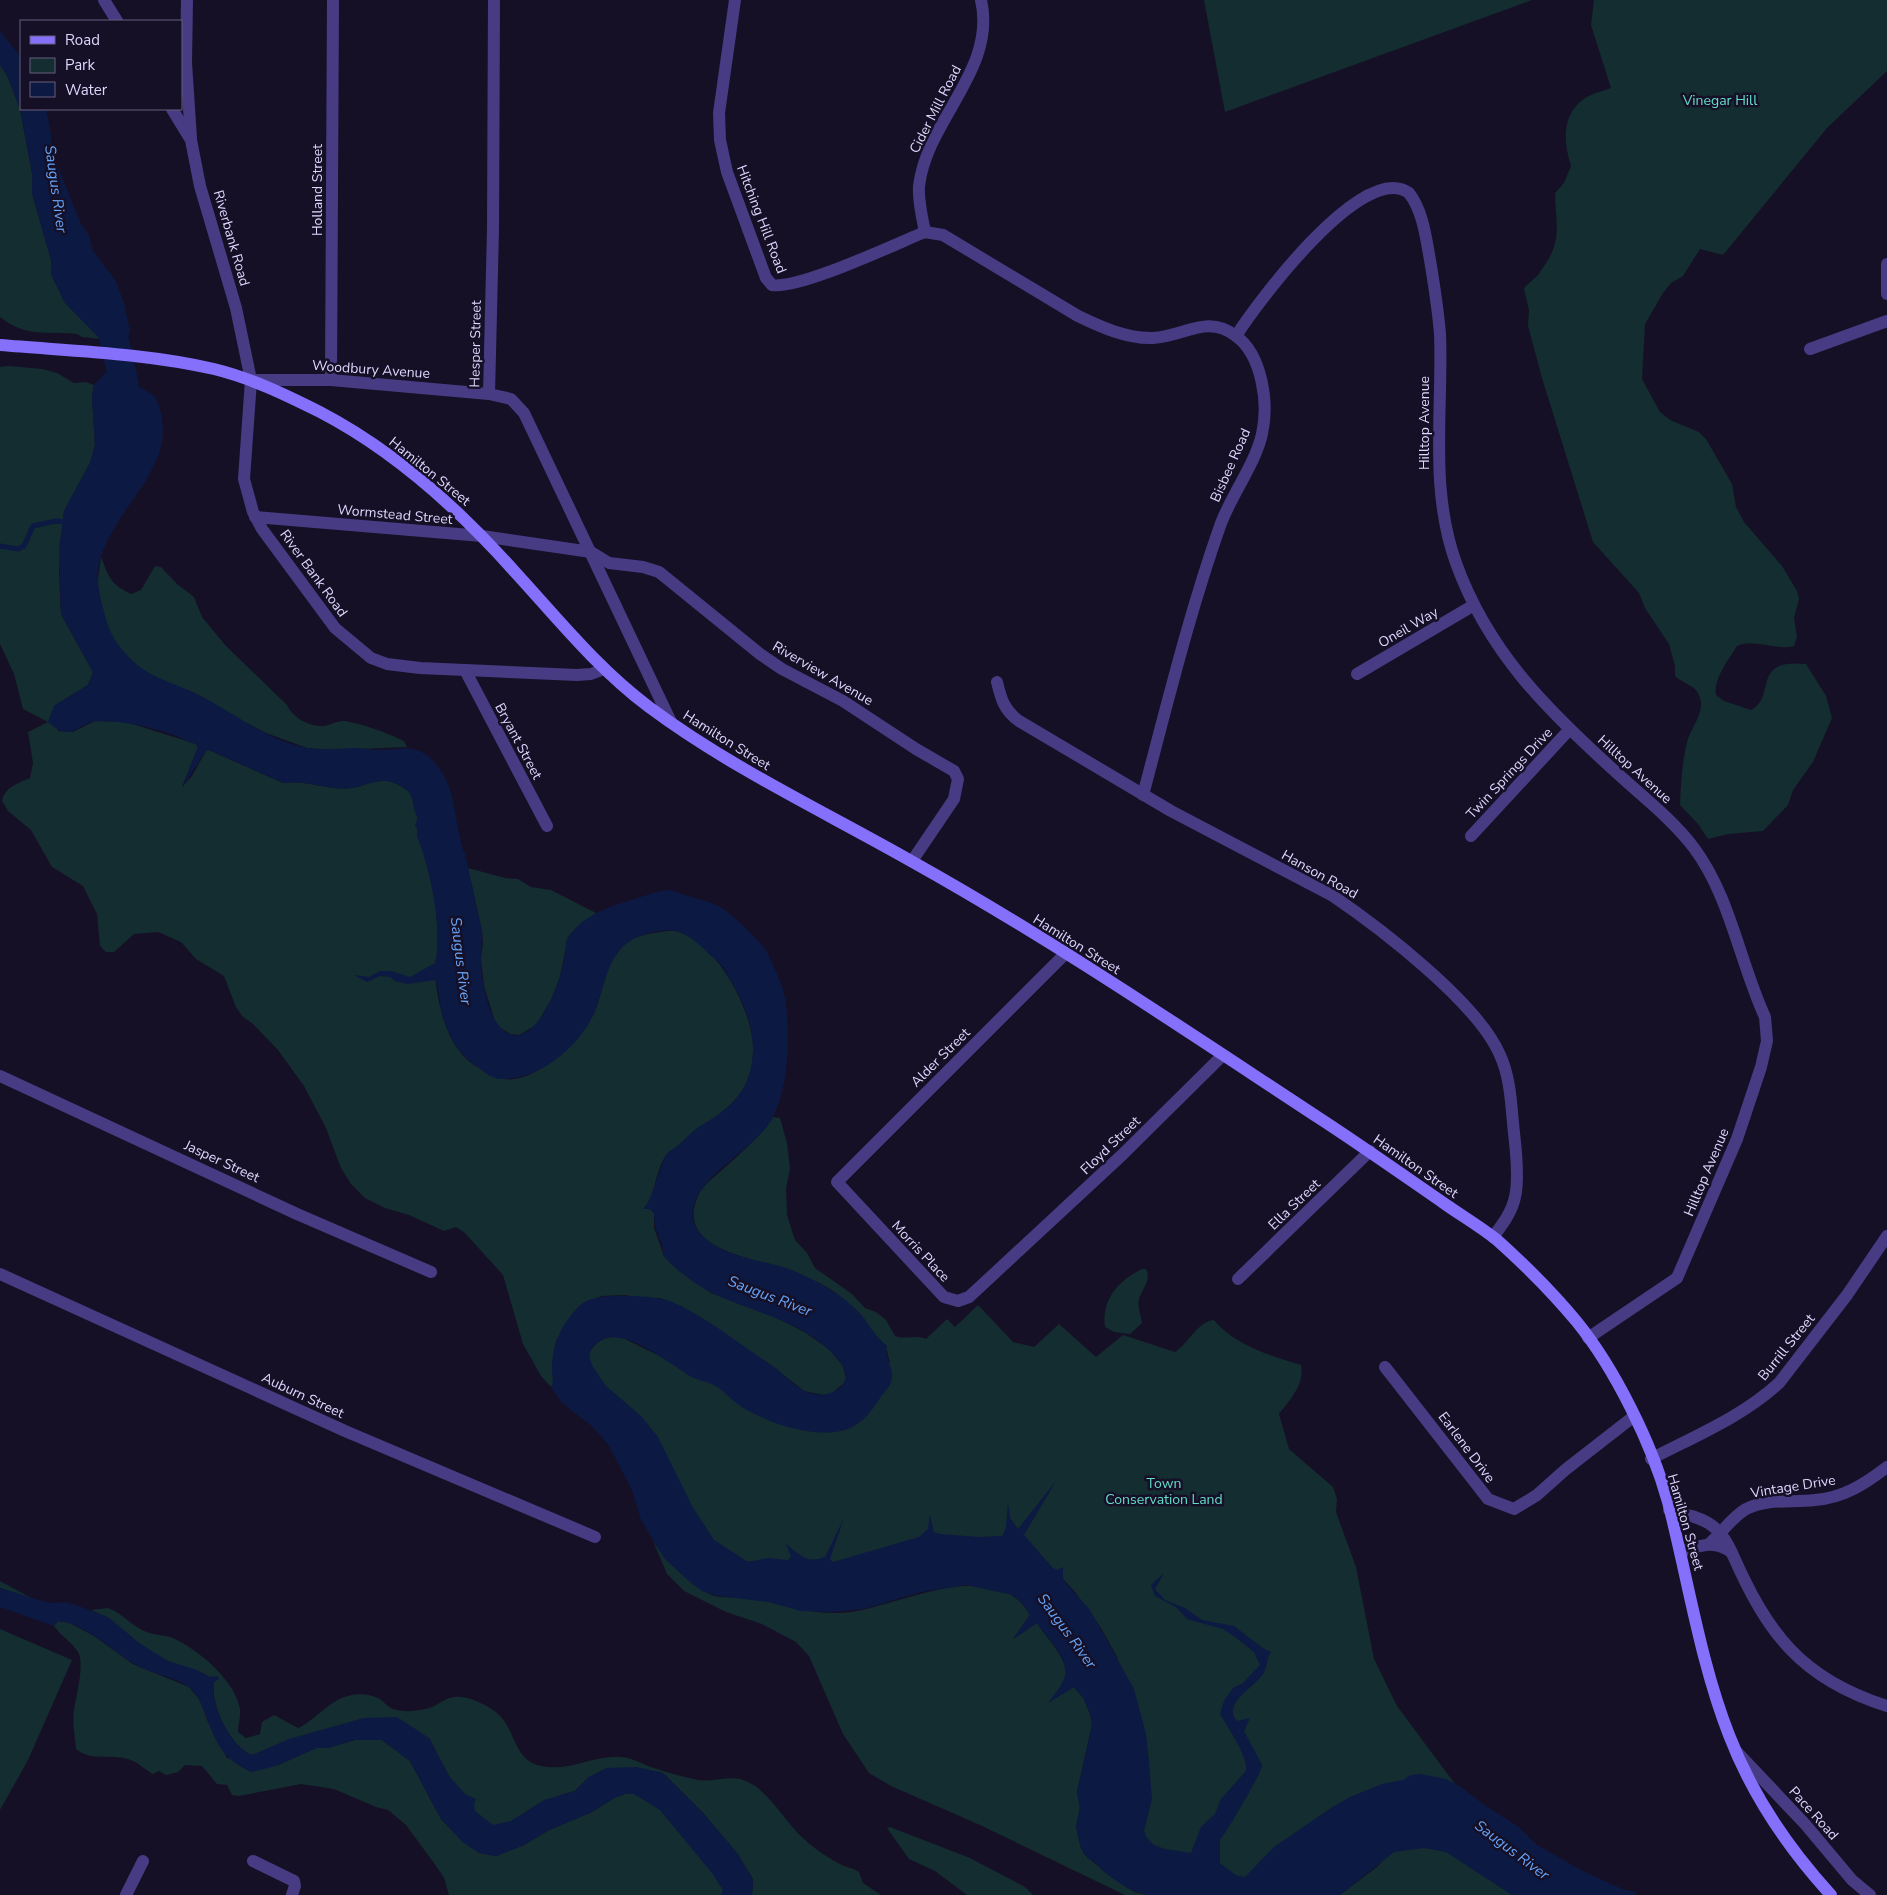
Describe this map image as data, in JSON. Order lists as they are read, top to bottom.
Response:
{
  "streets": {
    "main road": ["Hamilton Street"],
    "street": [
      "Cider Mill Road",
      "Holland Street",
      "Hitching Hill Road",
      "Riverbank Road",
      "Hesper Street",
      "Woodbury Avenue",
      "Hilltop Avenue",
      "Bisbee Road",
      "Wormstead Street",
      "River Bank Road",
      "Oneil Way",
      "Riverview Avenue",
      "Bryant Street",
      "Twin Springs Drive",
      "Hanson Road",
      "Alder Street",
      "Floyd Street",
      "Jasper Street",
      "Ella Street",
      "Morris Place",
      "Burrill Street",
      "Auburn Street",
      "Earlene Drive",
      "Vintage Drive",
      "Pace Road"
    ]
  },
  "crossings": [
    ["Cider Mill Road", "Hitching Hill Road"],
    ["Cider Mill Road", "Bisbee Road"],
    ["Holland Street", "Woodbury Avenue"],
    ["Hitching Hill Road", "Bisbee Road"],
    ["Riverbank Road", "Woodbury Avenue"],
    ["Riverbank Road", "Hamilton Street"],
    ["Riverbank Road", "River Bank Road"],
    ["Hesper Street", "Woodbury Avenue"],
    ["Hesper Street", "Hamilton Street"],
    ["Hesper Street", "Wormstead Street"],
    ["Hesper Street", "Riverview Avenue"],
    ["Woodbury Avenue", "Hamilton Street"],
    ["Woodbury Avenue", "River Bank Road"],
    ["Hilltop Avenue", "Bisbee Road"],
    ["Hilltop Avenue", "Hamilton Street"],
    ["Hilltop Avenue", "Oneil Way"],
    ["Hilltop Avenue", "Twin Springs Drive"],
    ["Bisbee Road", "Hanson Road"],
    ["Hamilton Street", "Wormstead Street"],
    ["Hamilton Street", "River Bank Road"],
    ["Hamilton Street", "Riverview Avenue"],
    ["Hamilton Street", "Hanson Road"],
    ["Hamilton Street", "Alder Street"],
    ["Hamilton Street", "Floyd Street"],
    ["Hamilton Street", "Ella Street"],
    ["Hamilton Street", "Burrill Street"],
    ["Hamilton Street", "Earlene Drive"],
    ["Hamilton Street", "Pace Road"],
    ["Wormstead Street", "River Bank Road"],
    ["Wormstead Street", "Riverview Avenue"],
    ["River Bank Road", "Bryant Street"],
    ["Alder Street", "Morris Place"],
    ["Floyd Street", "Morris Place"]
  ],
  "water": ["Saugus River"],
  "parks": ["Vinegar Hill", "Town Conservation Land"],
  "legend": ["Road", "Park", "Water"]
}
